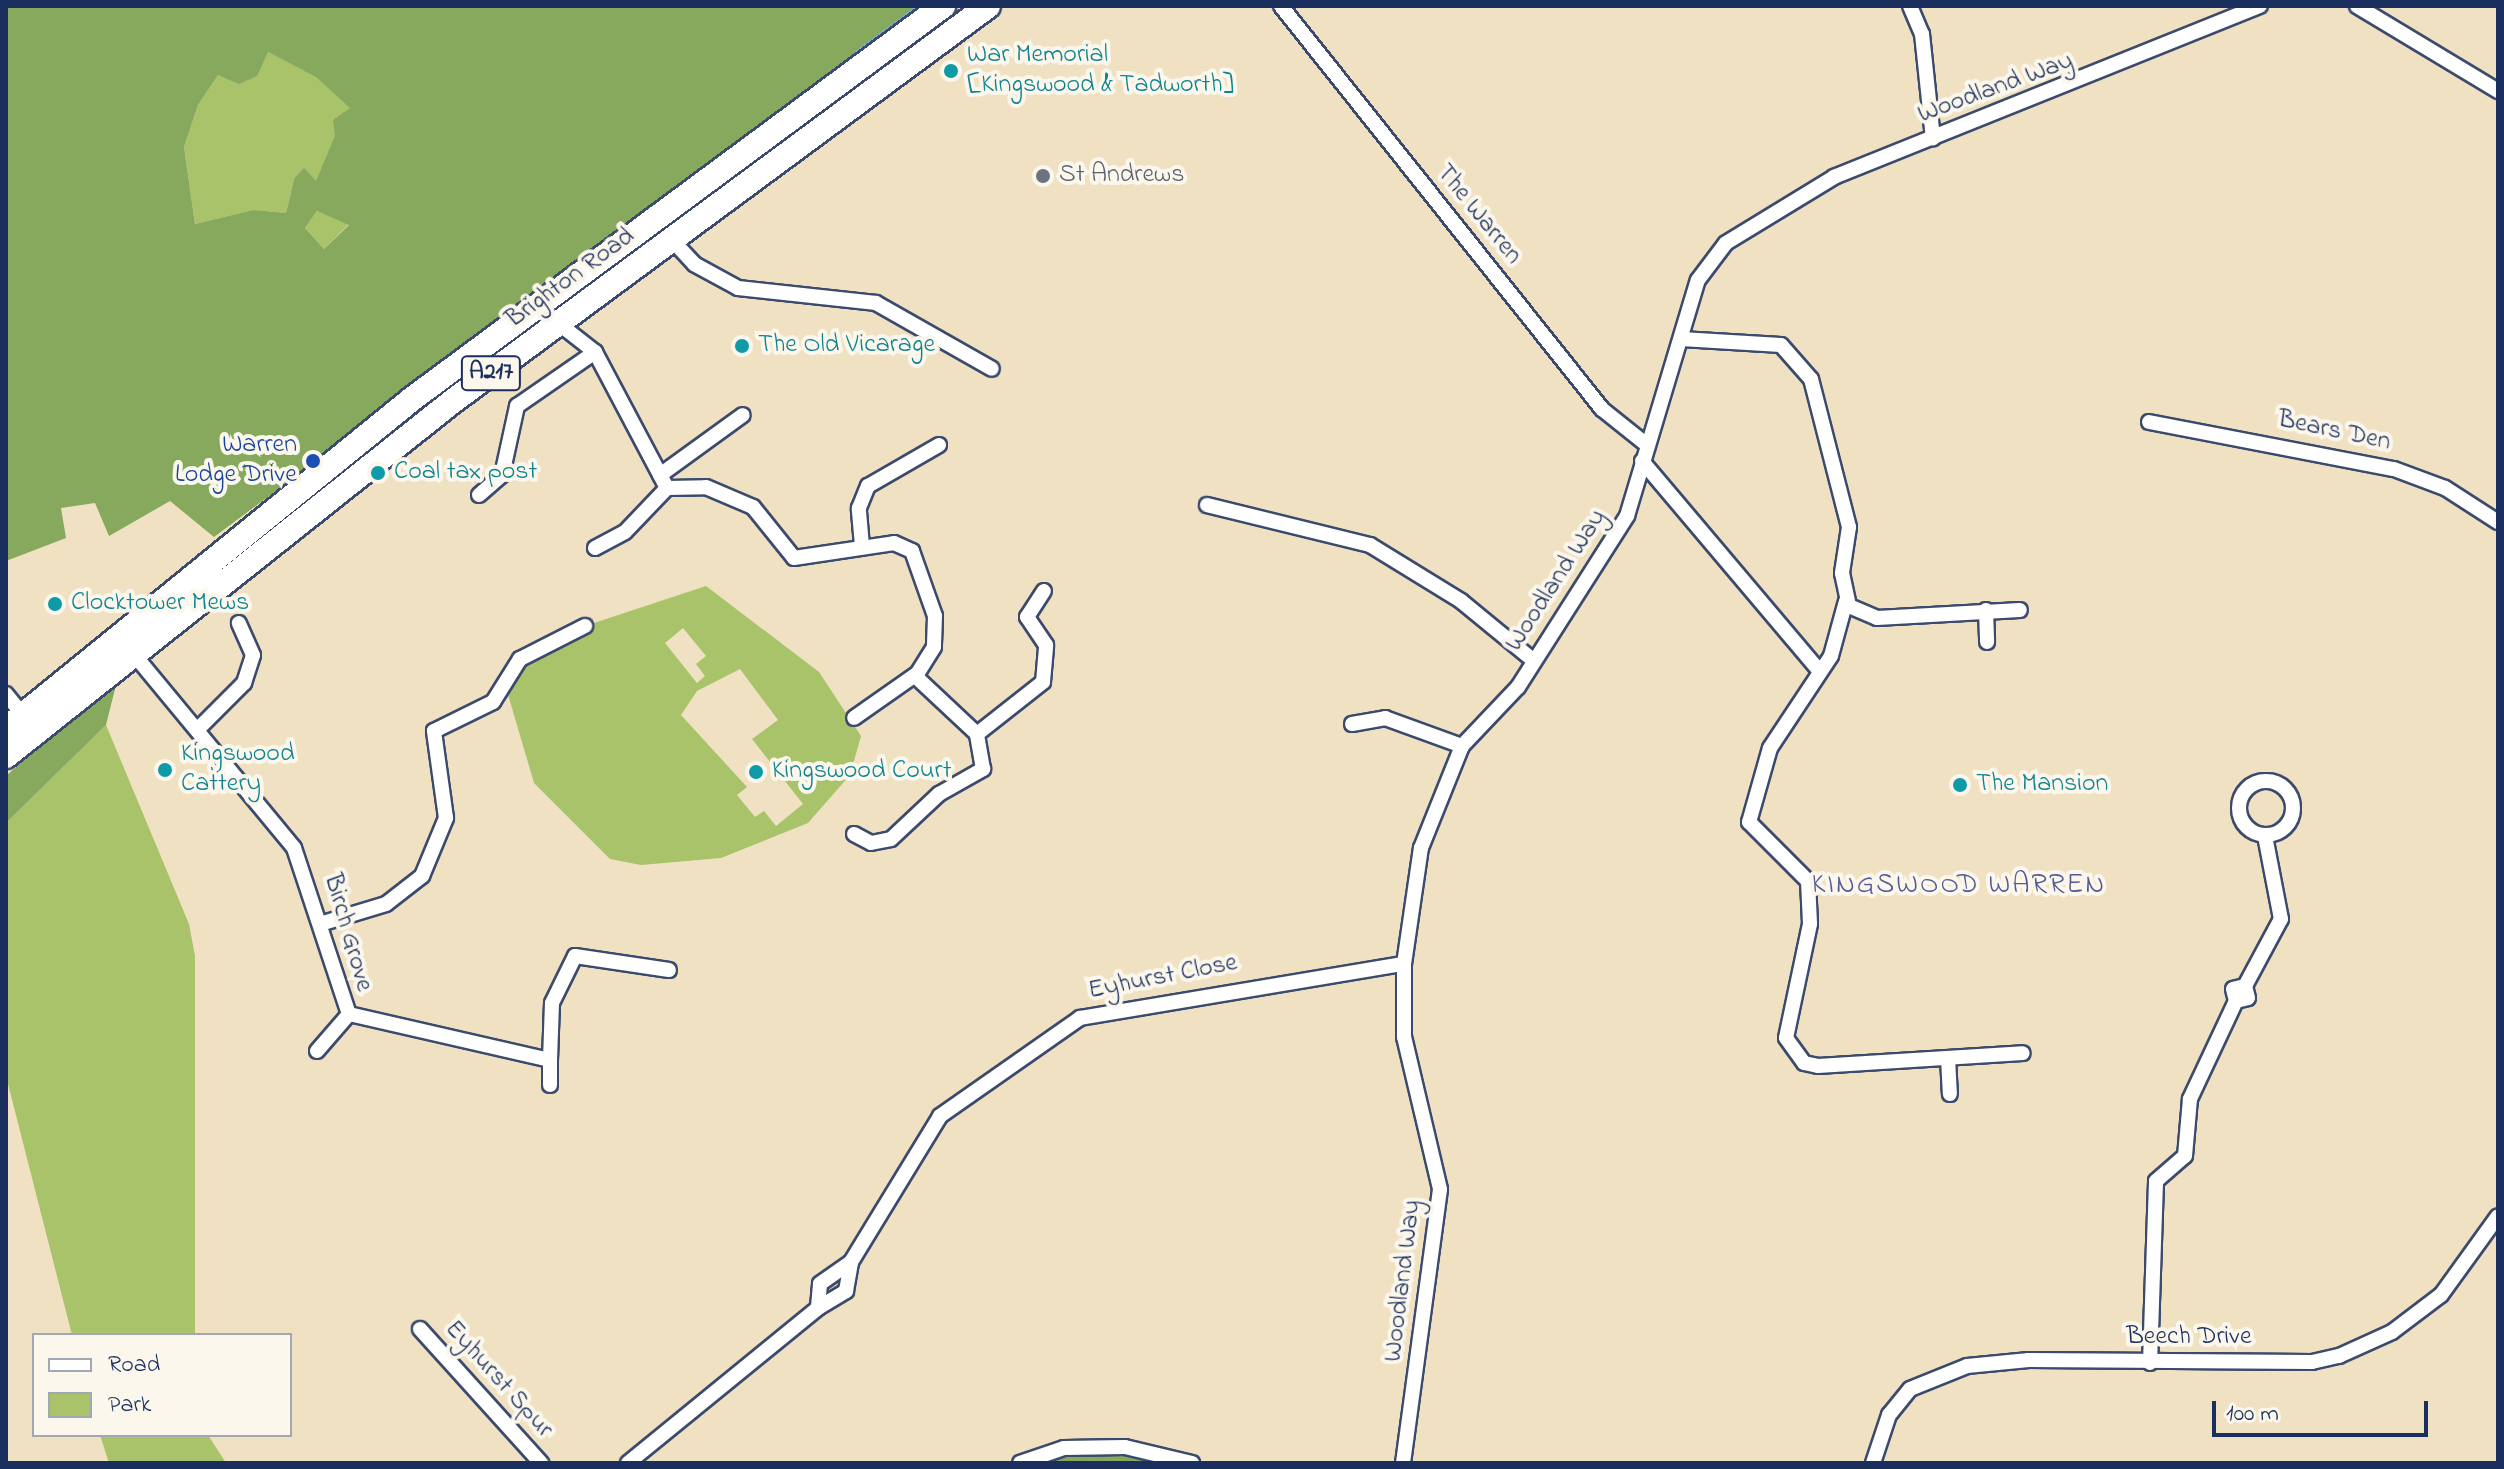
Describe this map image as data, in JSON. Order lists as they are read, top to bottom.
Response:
{
  "streets": {
    "highway": ["Brighton Road", "A217"],
    "street": [
      "Woodland Way",
      "The Warren",
      "Bears Den",
      "Birch Grove",
      "Eyhurst Close",
      "Beech Drive",
      "Eyhurst Spur"
    ]
  },
  "crossings": [
    ["Woodland Way", "The Warren"],
    ["Woodland Way", "Eyhurst Close"],
    ["Brighton Road", "Birch Grove"]
  ],
  "districts": ["KINGSWOOD WARREN"],
  "places": [
    "War Memorial [Kingswood & Tadworth]",
    "St Andrews",
    "The Old Vicarage",
    "Warren Lodge Drive",
    "Coal tax post",
    "Clocktower Mews",
    "Kingswood Cattery",
    "Kingswood Court",
    "The Mansion"
  ],
  "legend": ["Road", "Park"],
  "scale_bar": "100 m"
}
